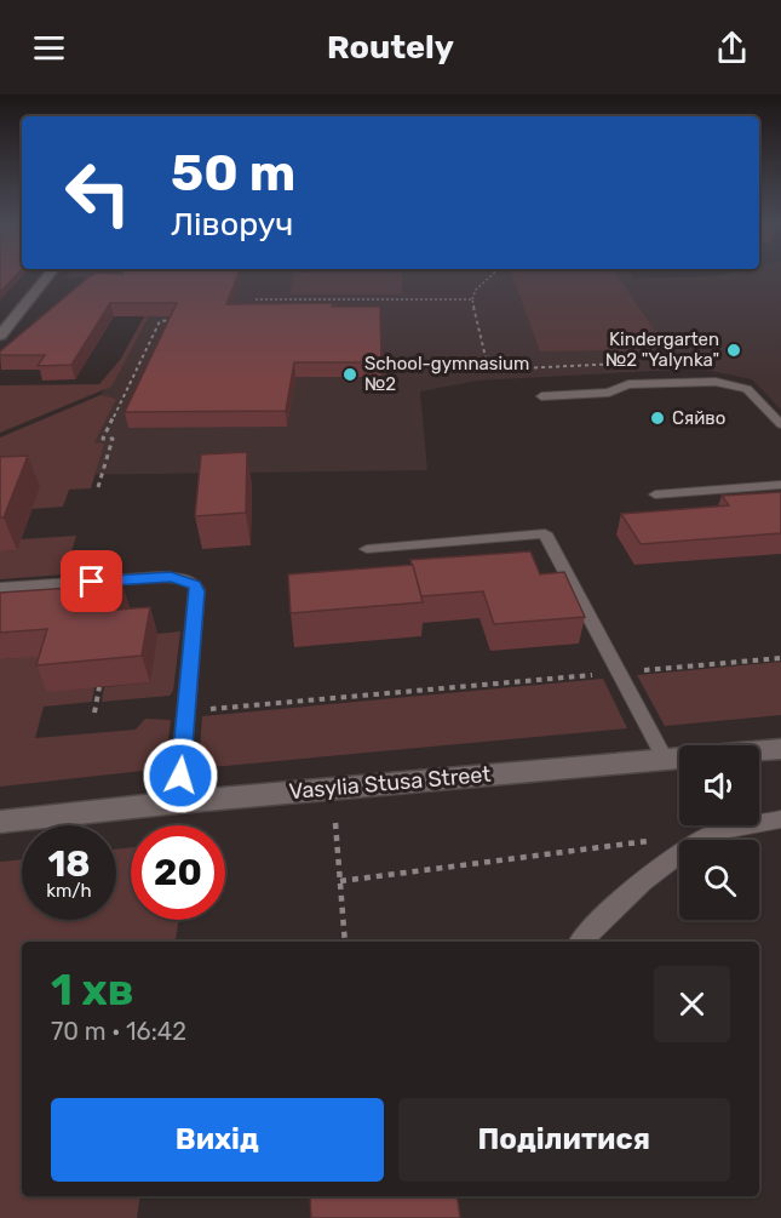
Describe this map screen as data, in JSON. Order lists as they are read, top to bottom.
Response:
{
  "streets": {
    "street": ["Vasylia Stusa Street"]
  },
  "places": ["Kindergarten №2 \"Yalynka\"", "School-gymnasium №2", "Сяйво"],
  "page": {
    "header": "Routely",
    "turn": ["50 m", "Ліворуч"],
    "speed": "18 km/h",
    "limit": "20",
    "heading": ["1 хв", "70 m · 16:42"],
    "buttons": ["Вихід", "Поділитися"]
  }
}
